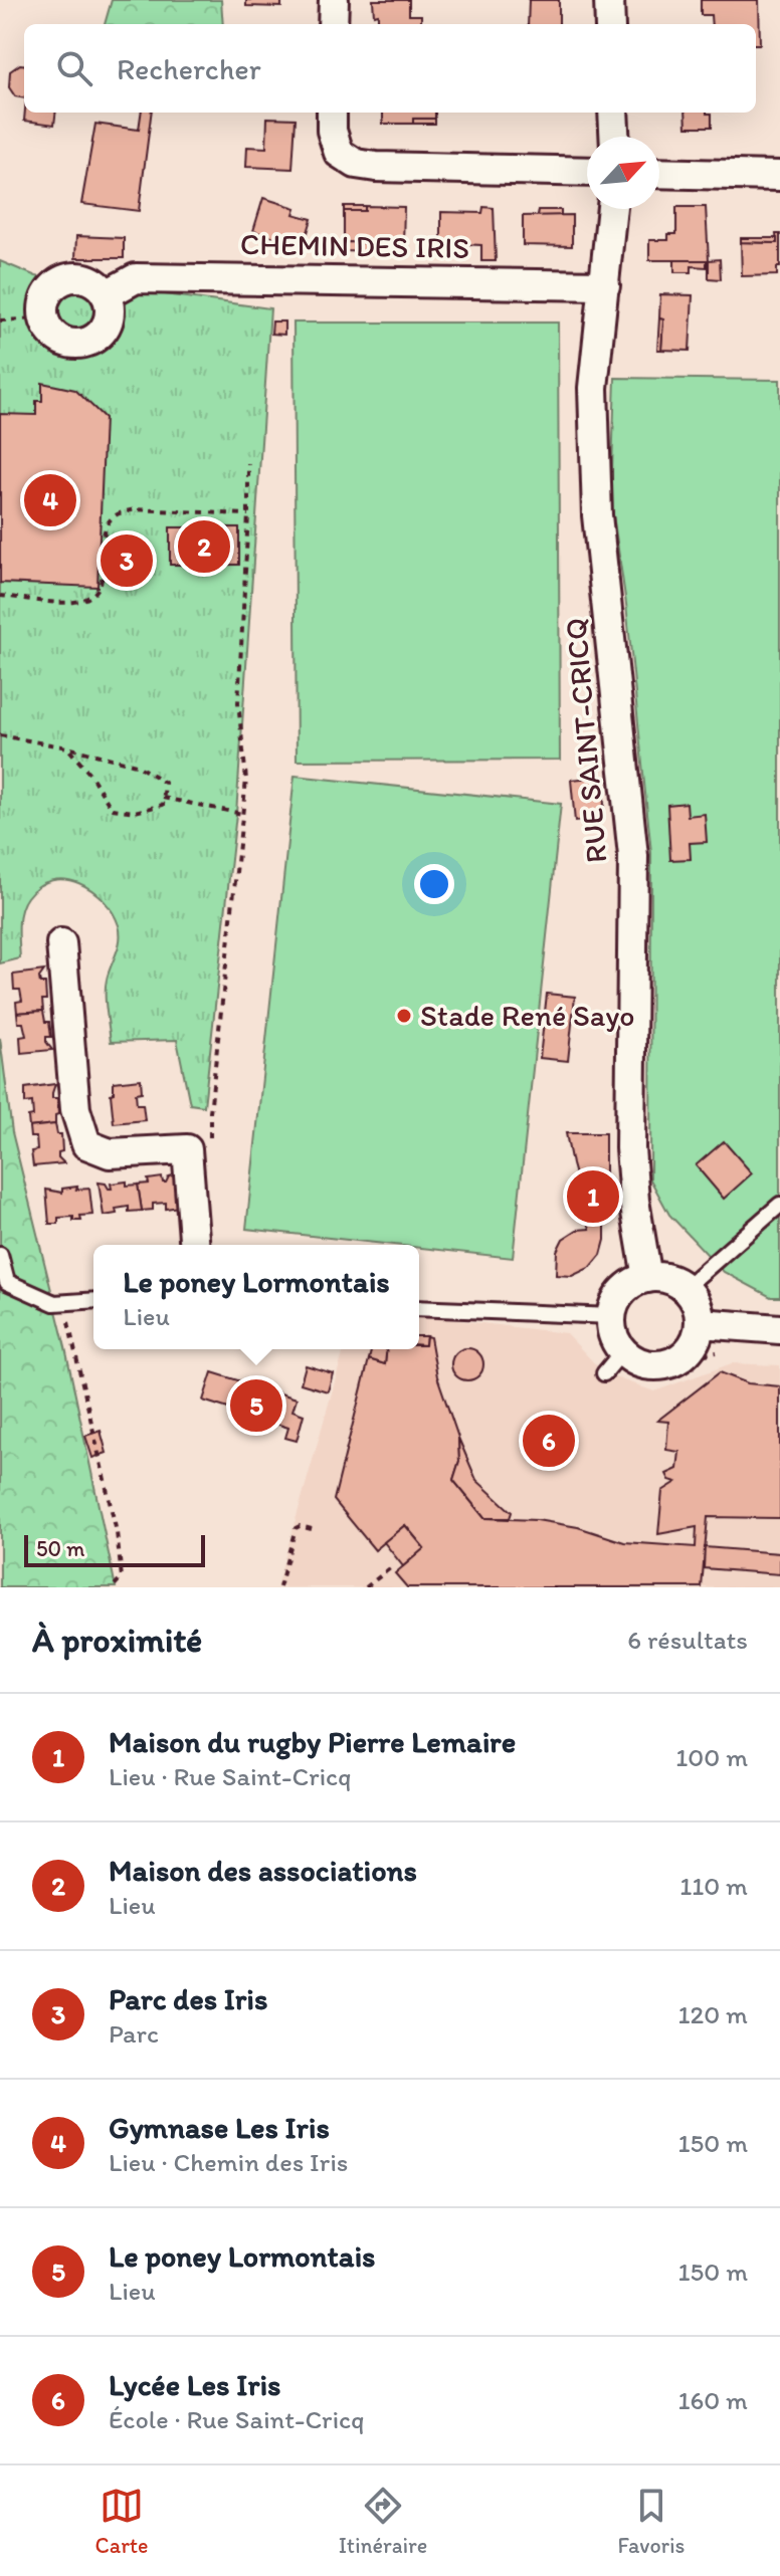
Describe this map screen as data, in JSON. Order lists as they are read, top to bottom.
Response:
{
  "streets": {
    "street": ["CHEMIN DES IRIS", "RUE SAINT-CRICQ"]
  },
  "crossings": [
    ["CHEMIN DES IRIS", "RUE SAINT-CRICQ"]
  ],
  "places": ["Stade René Sayo"],
  "scale_bar": "50 m",
  "north": "top right",
  "page": {
    "search": "Rechercher",
    "pins": [
      "4",
      "2",
      "3",
      "1",
      "5",
      "6"
    ],
    "popup": ["Le poney Lormontais", "Lieu"],
    "scale": "50 m",
    "heading": ["À proximité", "6 résultats"],
    "list": [
      {
        "mark": "1",
        "name": "Maison du rugby Pierre Lemaire",
        "note": "Lieu · Rue Saint-Cricq",
        "value": "100 m"
      },
      {
        "mark": "2",
        "name": "Maison des associations",
        "note": "Lieu",
        "value": "110 m"
      },
      {
        "mark": "3",
        "name": "Parc des Iris",
        "note": "Parc",
        "value": "120 m"
      },
      {
        "mark": "4",
        "name": "Gymnase Les Iris",
        "note": "Lieu · Chemin des Iris",
        "value": "150 m"
      },
      {
        "mark": "5",
        "name": "Le poney Lormontais",
        "note": "Lieu",
        "value": "150 m"
      },
      {
        "mark": "6",
        "name": "Lycée Les Iris",
        "note": "École · Rue Saint-Cricq",
        "value": "160 m"
      }
    ],
    "nav": ["Carte", "Itinéraire", "Favoris"]
  }
}
